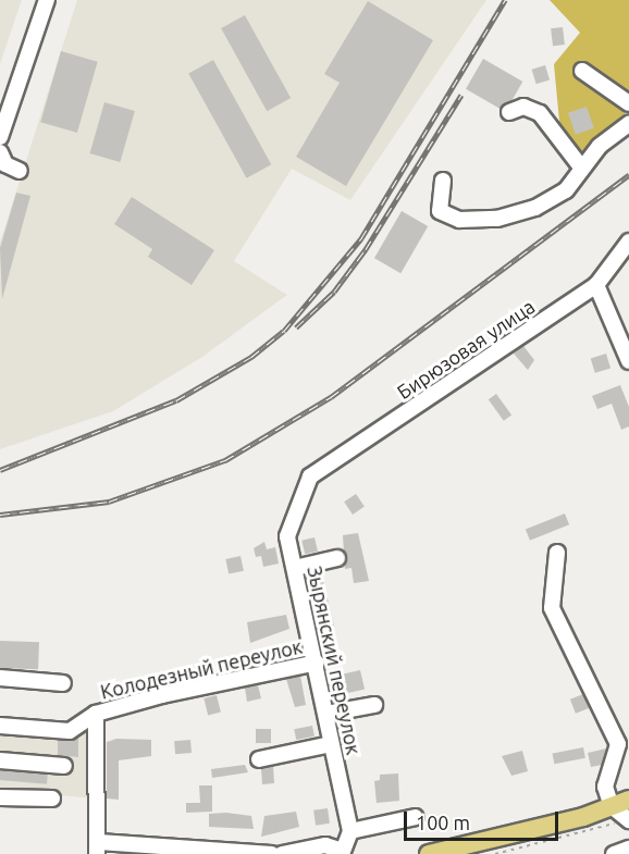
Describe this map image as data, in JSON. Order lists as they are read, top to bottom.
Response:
{
  "streets": {
    "street": ["Бирюзовая улица", "Зырянский переулок", "Колодезный переулок"]
  },
  "crossings": [
    ["Бирюзовая улица", "Зырянский переулок"],
    ["Зырянский переулок", "Колодезный переулок"]
  ],
  "scale_bar": "100 m"
}
